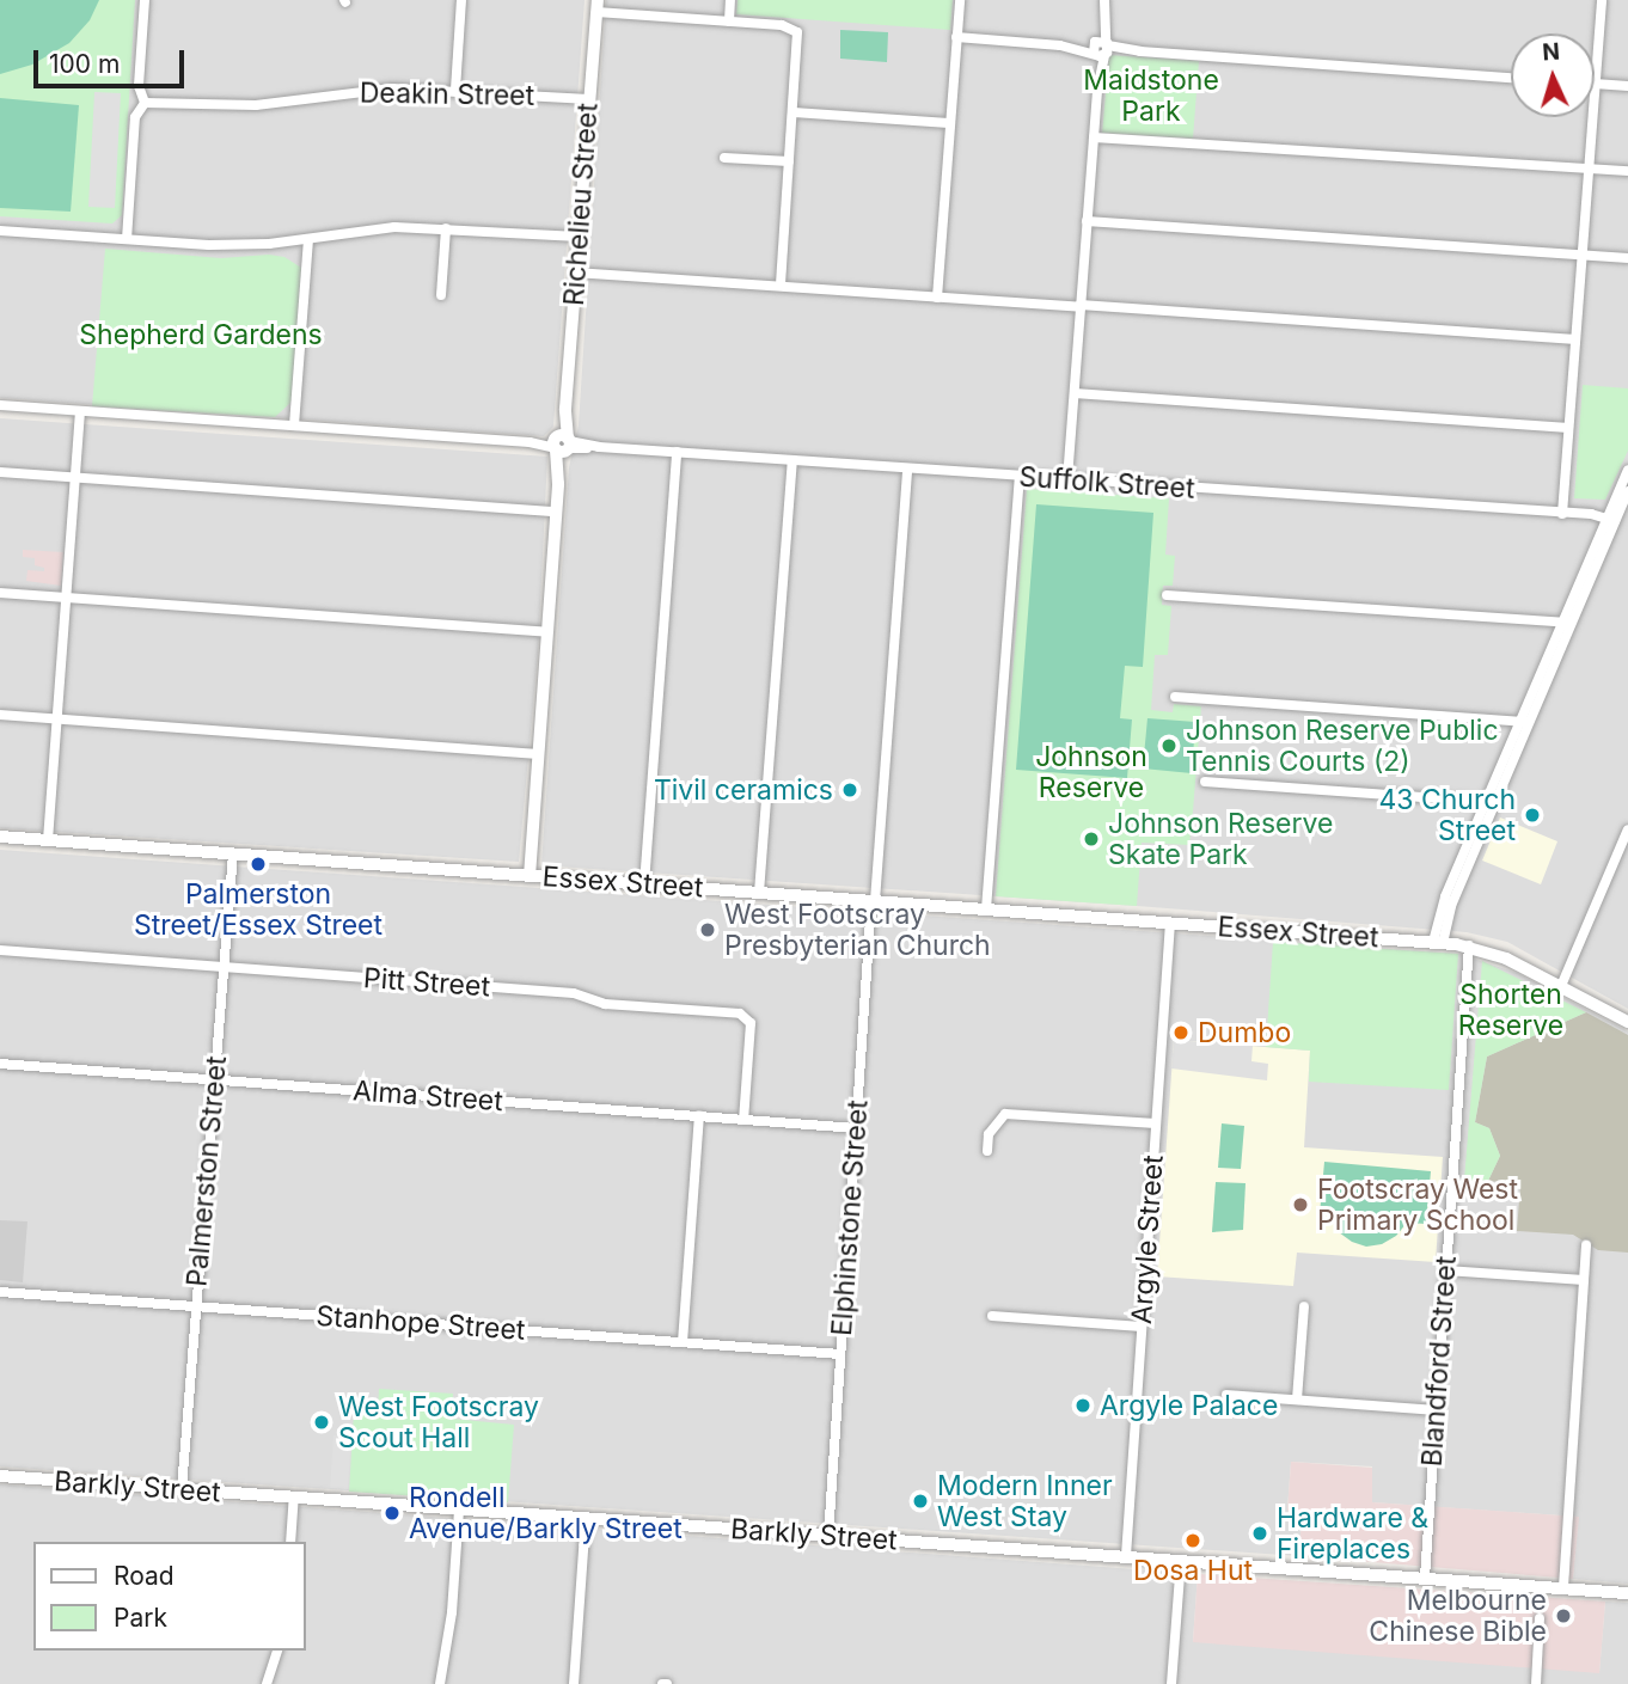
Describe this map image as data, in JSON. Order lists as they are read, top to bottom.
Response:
{
  "streets": {
    "street": [
      "Deakin Street",
      "Richelieu Street",
      "Suffolk Street",
      "Essex Street",
      "Pitt Street",
      "Alma Street",
      "Palmerston Street",
      "Elphinstone Street",
      "Argyle Street",
      "Stanhope Street",
      "Blandford Street",
      "Barkly Street"
    ]
  },
  "crossings": [
    ["Deakin Street", "Richelieu Street"],
    ["Richelieu Street", "Suffolk Street"],
    ["Richelieu Street", "Essex Street"],
    ["Suffolk Street", "Elphinstone Street"],
    ["Essex Street", "Palmerston Street"],
    ["Essex Street", "Elphinstone Street"],
    ["Essex Street", "Argyle Street"],
    ["Essex Street", "Blandford Street"],
    ["Pitt Street", "Alma Street"],
    ["Pitt Street", "Palmerston Street"],
    ["Alma Street", "Palmerston Street"],
    ["Alma Street", "Elphinstone Street"],
    ["Palmerston Street", "Stanhope Street"],
    ["Palmerston Street", "Barkly Street"],
    ["Elphinstone Street", "Stanhope Street"],
    ["Elphinstone Street", "Barkly Street"],
    ["Argyle Street", "Barkly Street"],
    ["Blandford Street", "Barkly Street"]
  ],
  "parks": [
    "Maidstone Park",
    "Shepherd Gardens",
    "Johnson Reserve",
    "Shorten Reserve"
  ],
  "places": [
    "Johnson Reserve Public Tennis Courts (2)",
    "Tivil ceramics",
    "43 Church Street",
    "Johnson Reserve Skate Park",
    "Palmerston Street/Essex Street",
    "West Footscray Presbyterian Church",
    "Dumbo",
    "Footscray West Primary School",
    "Argyle Palace",
    "West Footscray Scout Hall",
    "Modern Inner West Stay",
    "Rondell Avenue/Barkly Street",
    "Hardware & Fireplaces",
    "Dosa Hut",
    "Melbourne Chinese Bible"
  ],
  "legend": ["Road", "Park"],
  "scale_bar": "100 m",
  "north": "top"
}
